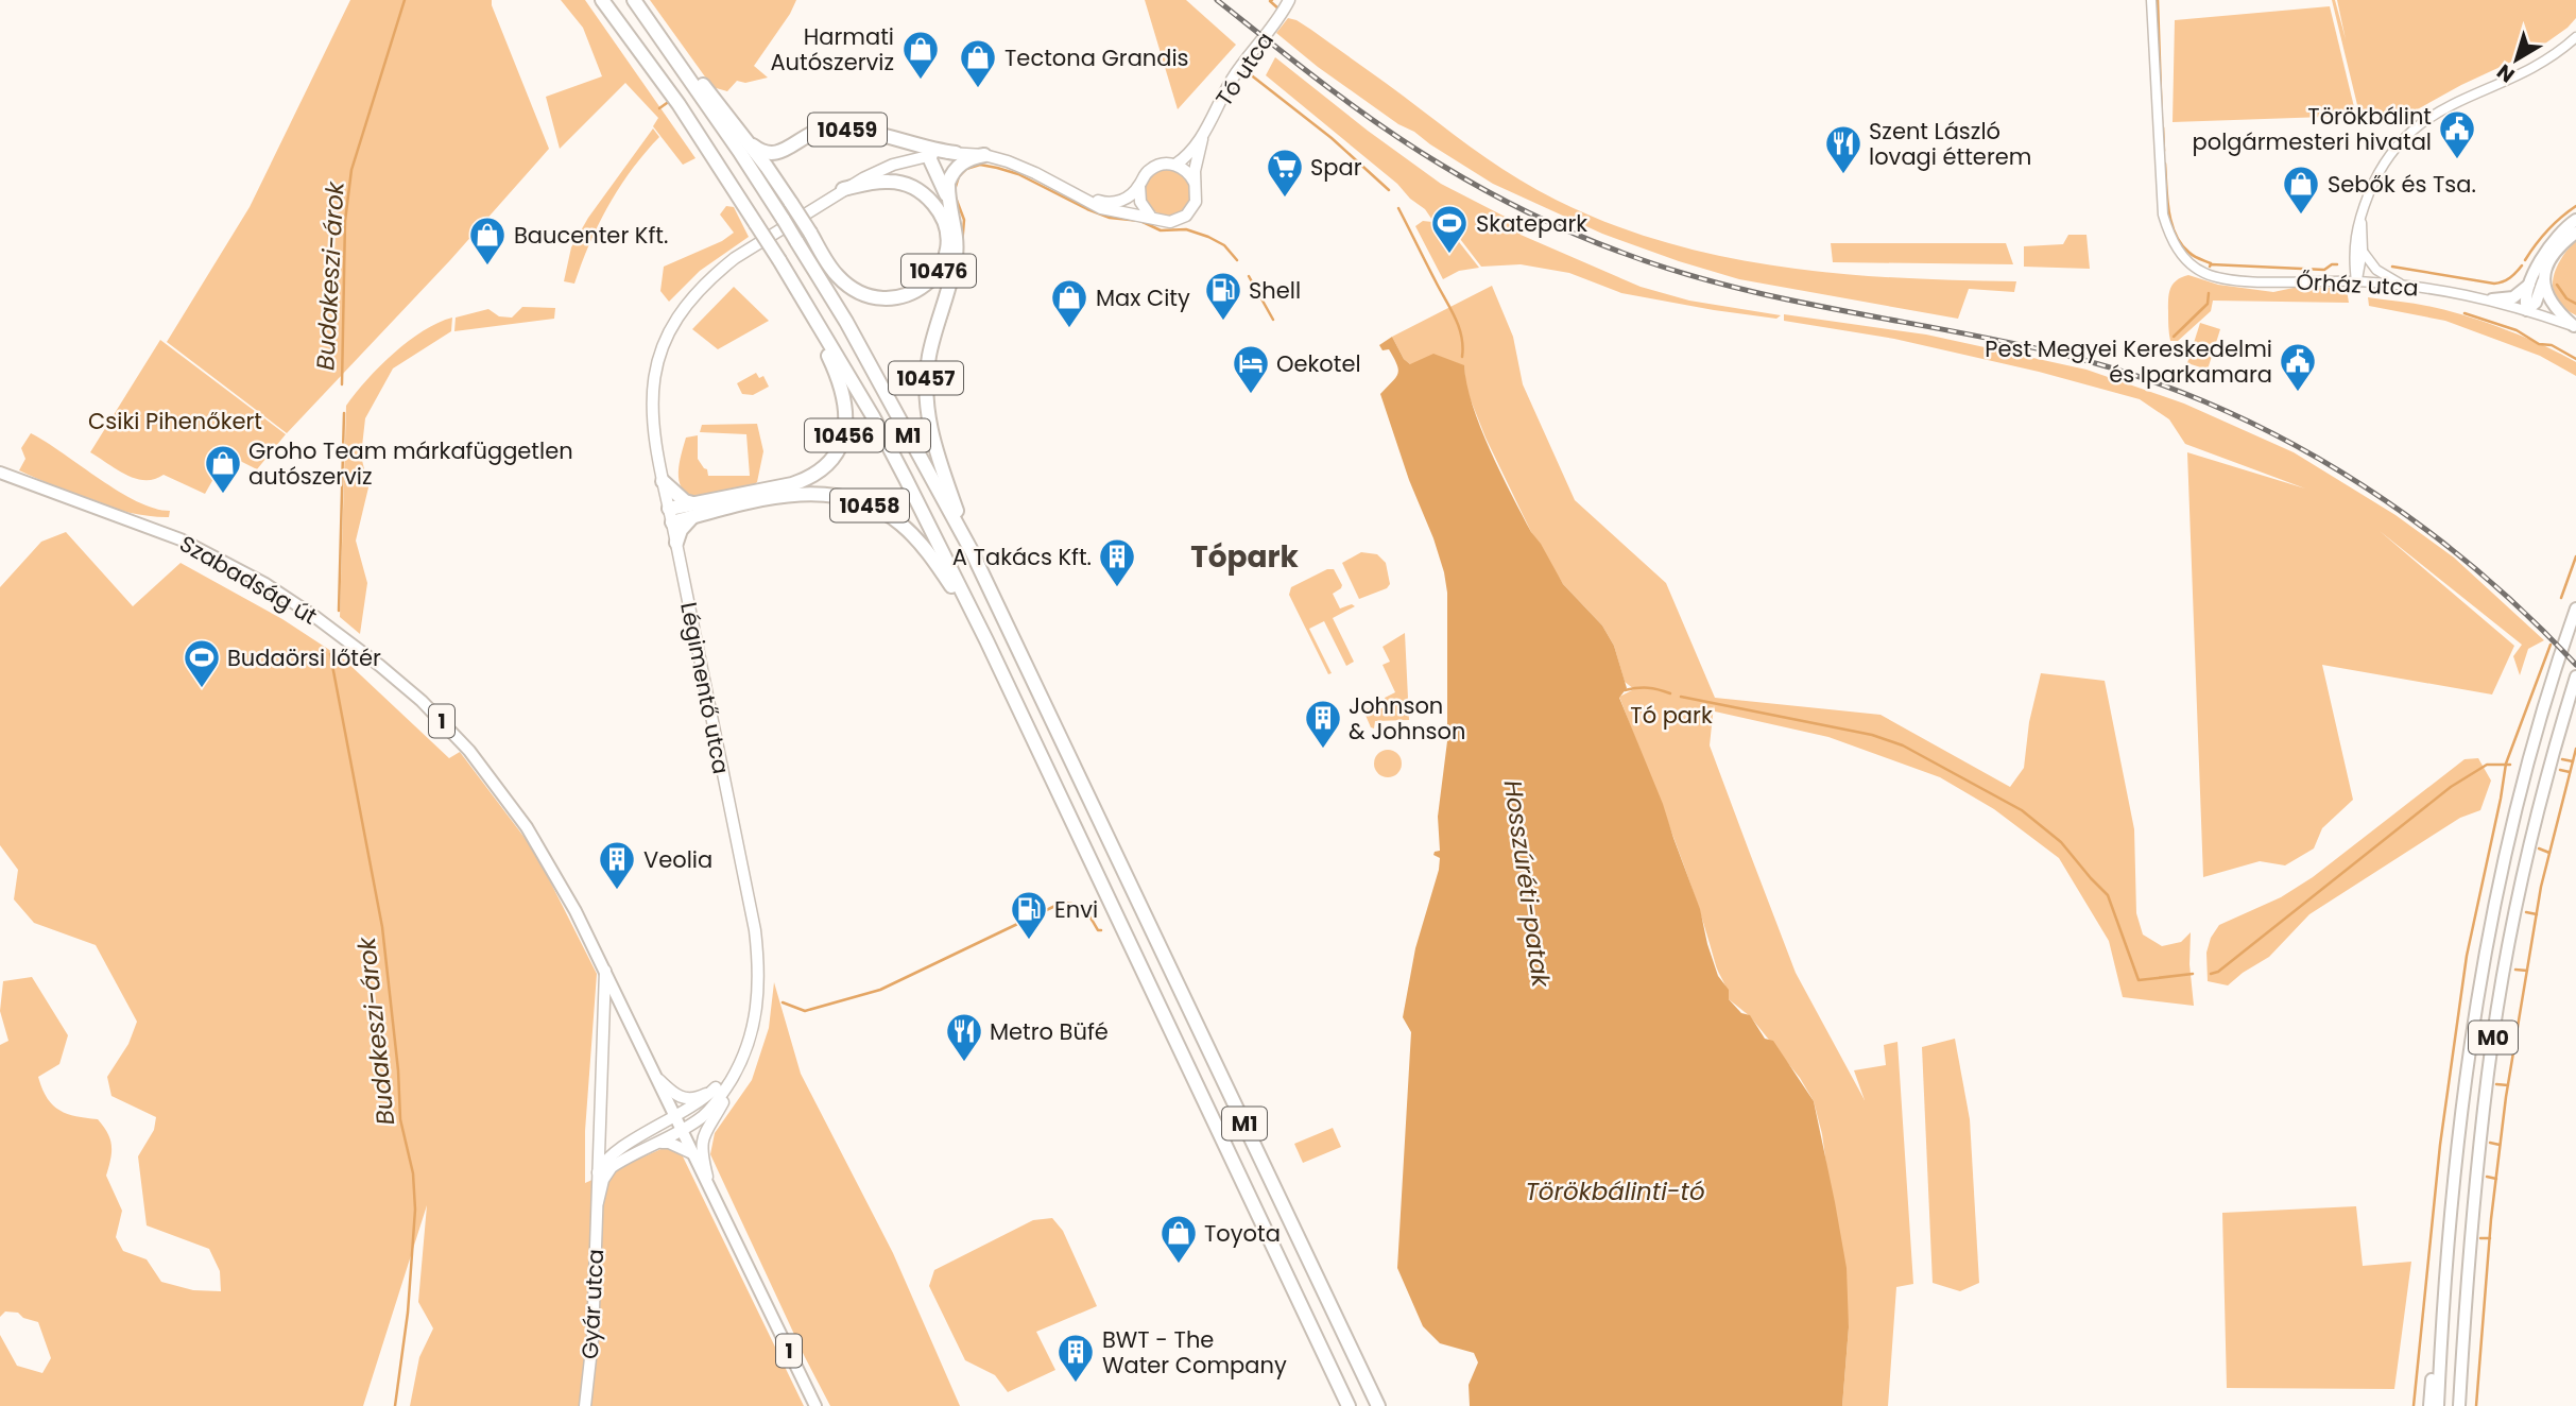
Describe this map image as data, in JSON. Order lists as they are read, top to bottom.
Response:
{
  "streets": {
    "highway": [
      "10459",
      "10476",
      "10457",
      "10456",
      "M1",
      "10458"
    ],
    "main road": [
      "Tó utca",
      "Szabadság út",
      "Légimentő utca",
      "1",
      "M0",
      "Gyár utca"
    ],
    "street": ["Őrház utca"]
  },
  "crossings": [
    ["10459", "10476"],
    ["10459", "Légimentő utca"],
    ["10476", "M1"],
    ["10476", "Légimentő utca"],
    ["10457", "M1"],
    ["10457", "Légimentő utca"],
    ["10456", "M1"],
    ["10456", "10458"],
    ["10456", "Légimentő utca"],
    ["M1", "10458"],
    ["Szabadság út", "1"],
    ["Szabadság út", "Gyár utca"],
    ["Légimentő utca", "1"],
    ["Légimentő utca", "Gyár utca"],
    ["1", "Gyár utca"]
  ],
  "districts": ["Tópark"],
  "water": ["Budakeszi-árok", "Hosszúréti-patak", "Törökbálinti-tó"],
  "parks": ["Csiki Pihenőkert", "Tó park"],
  "places": {
    "shop": [
      "Harmati Autószerviz",
      "Tectona Grandis",
      "Sebők és Tsa.",
      "Baucenter Kft.",
      "Max City",
      "Groho Team márkafüggetlen autószerviz",
      "Toyota"
    ],
    "public building": ["Törökbálint polgármesteri hivatal", "Pest Megyei Kereskedelmi és Iparkamara"],
    "restaurant": ["Szent László lovagi étterem", "Metro Büfé"],
    "supermarket": ["Spar"],
    "sports": ["Skatepark", "Budaörsi lőtér"],
    "fuel station": ["Shell", "Envi"],
    "hotel": ["Oekotel"],
    "building": [
      "A Takács Kft.",
      "Johnson & Johnson",
      "Veolia",
      "BWT - The Water Company"
    ]
  },
  "north": "bottom left"
}
